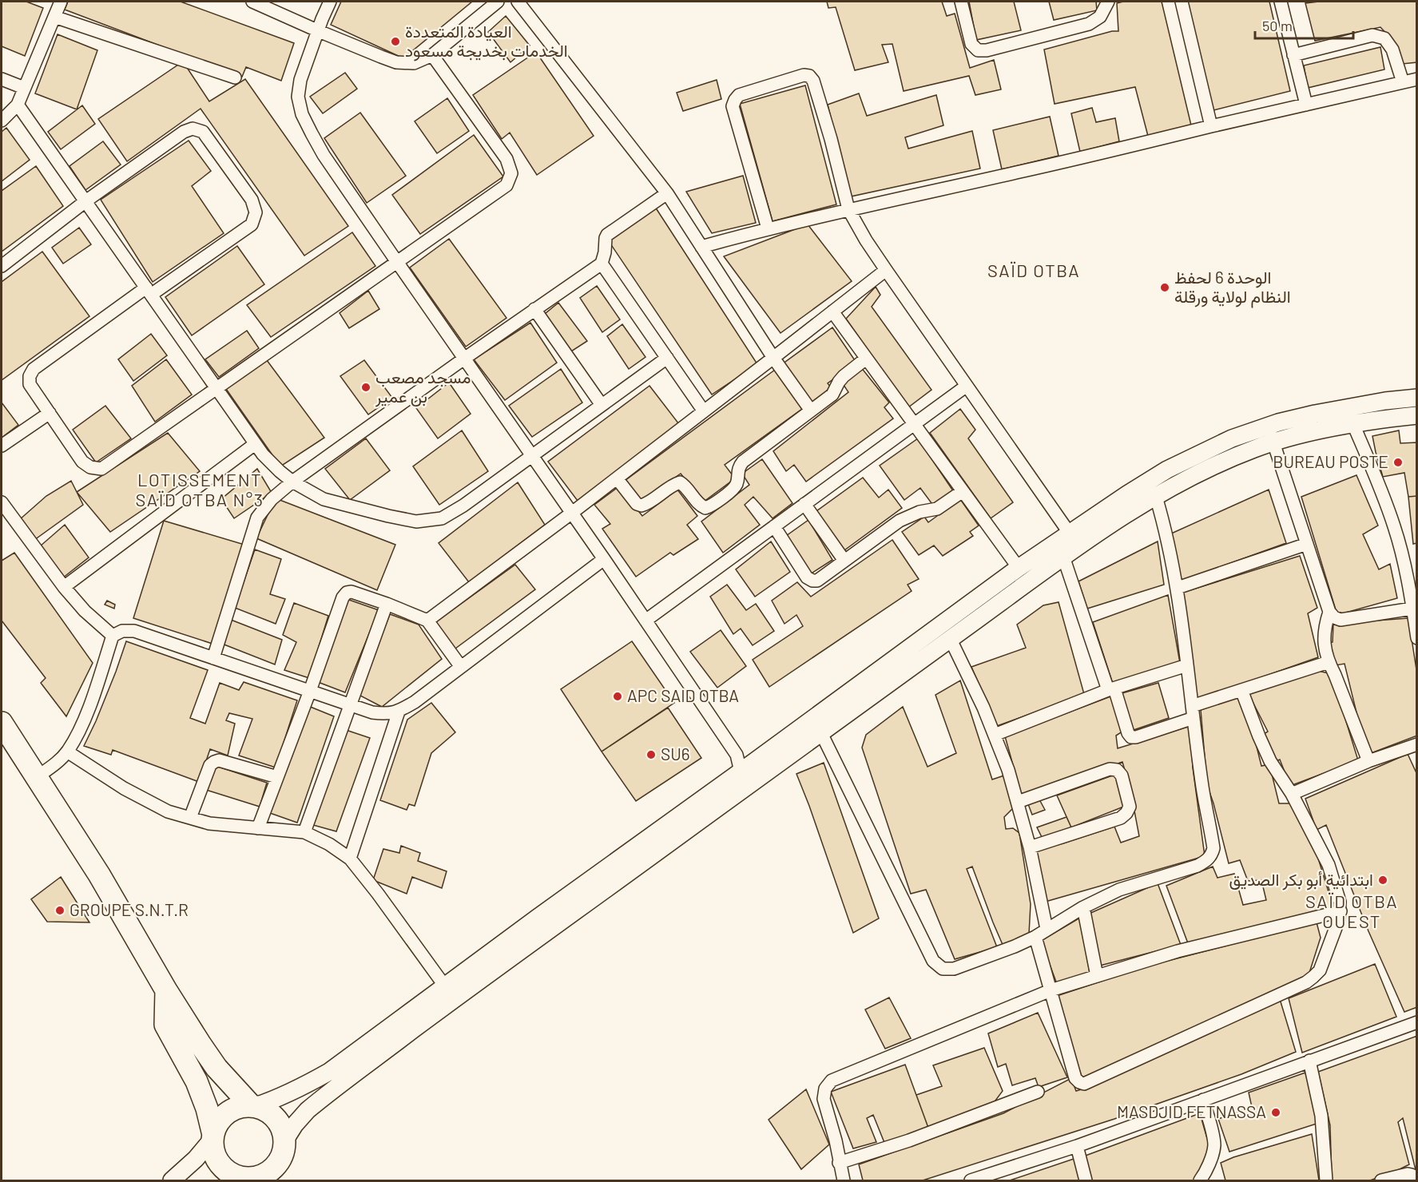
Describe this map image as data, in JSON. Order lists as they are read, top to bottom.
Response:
{
  "districts": ["SAÏD OTBA", "LOTISSEMENT SAÏD OTBA N°3", "SAÏD OTBA OUEST"],
  "places": [
    "العيادة المتعددة الخدمات بخديجة مسعود",
    "الوحدة 6 لحفظ النظام لولاية ورقلة",
    "مسجد مصعب بن عمير",
    "BUREAU POSTE",
    "APC SAID OTBA",
    "SU6",
    "ابتدائية أبو بكر الصديق",
    "GROUPE S.N.T.R",
    "MASDJID FETNASSA"
  ],
  "scale_bar": "50 m"
}
